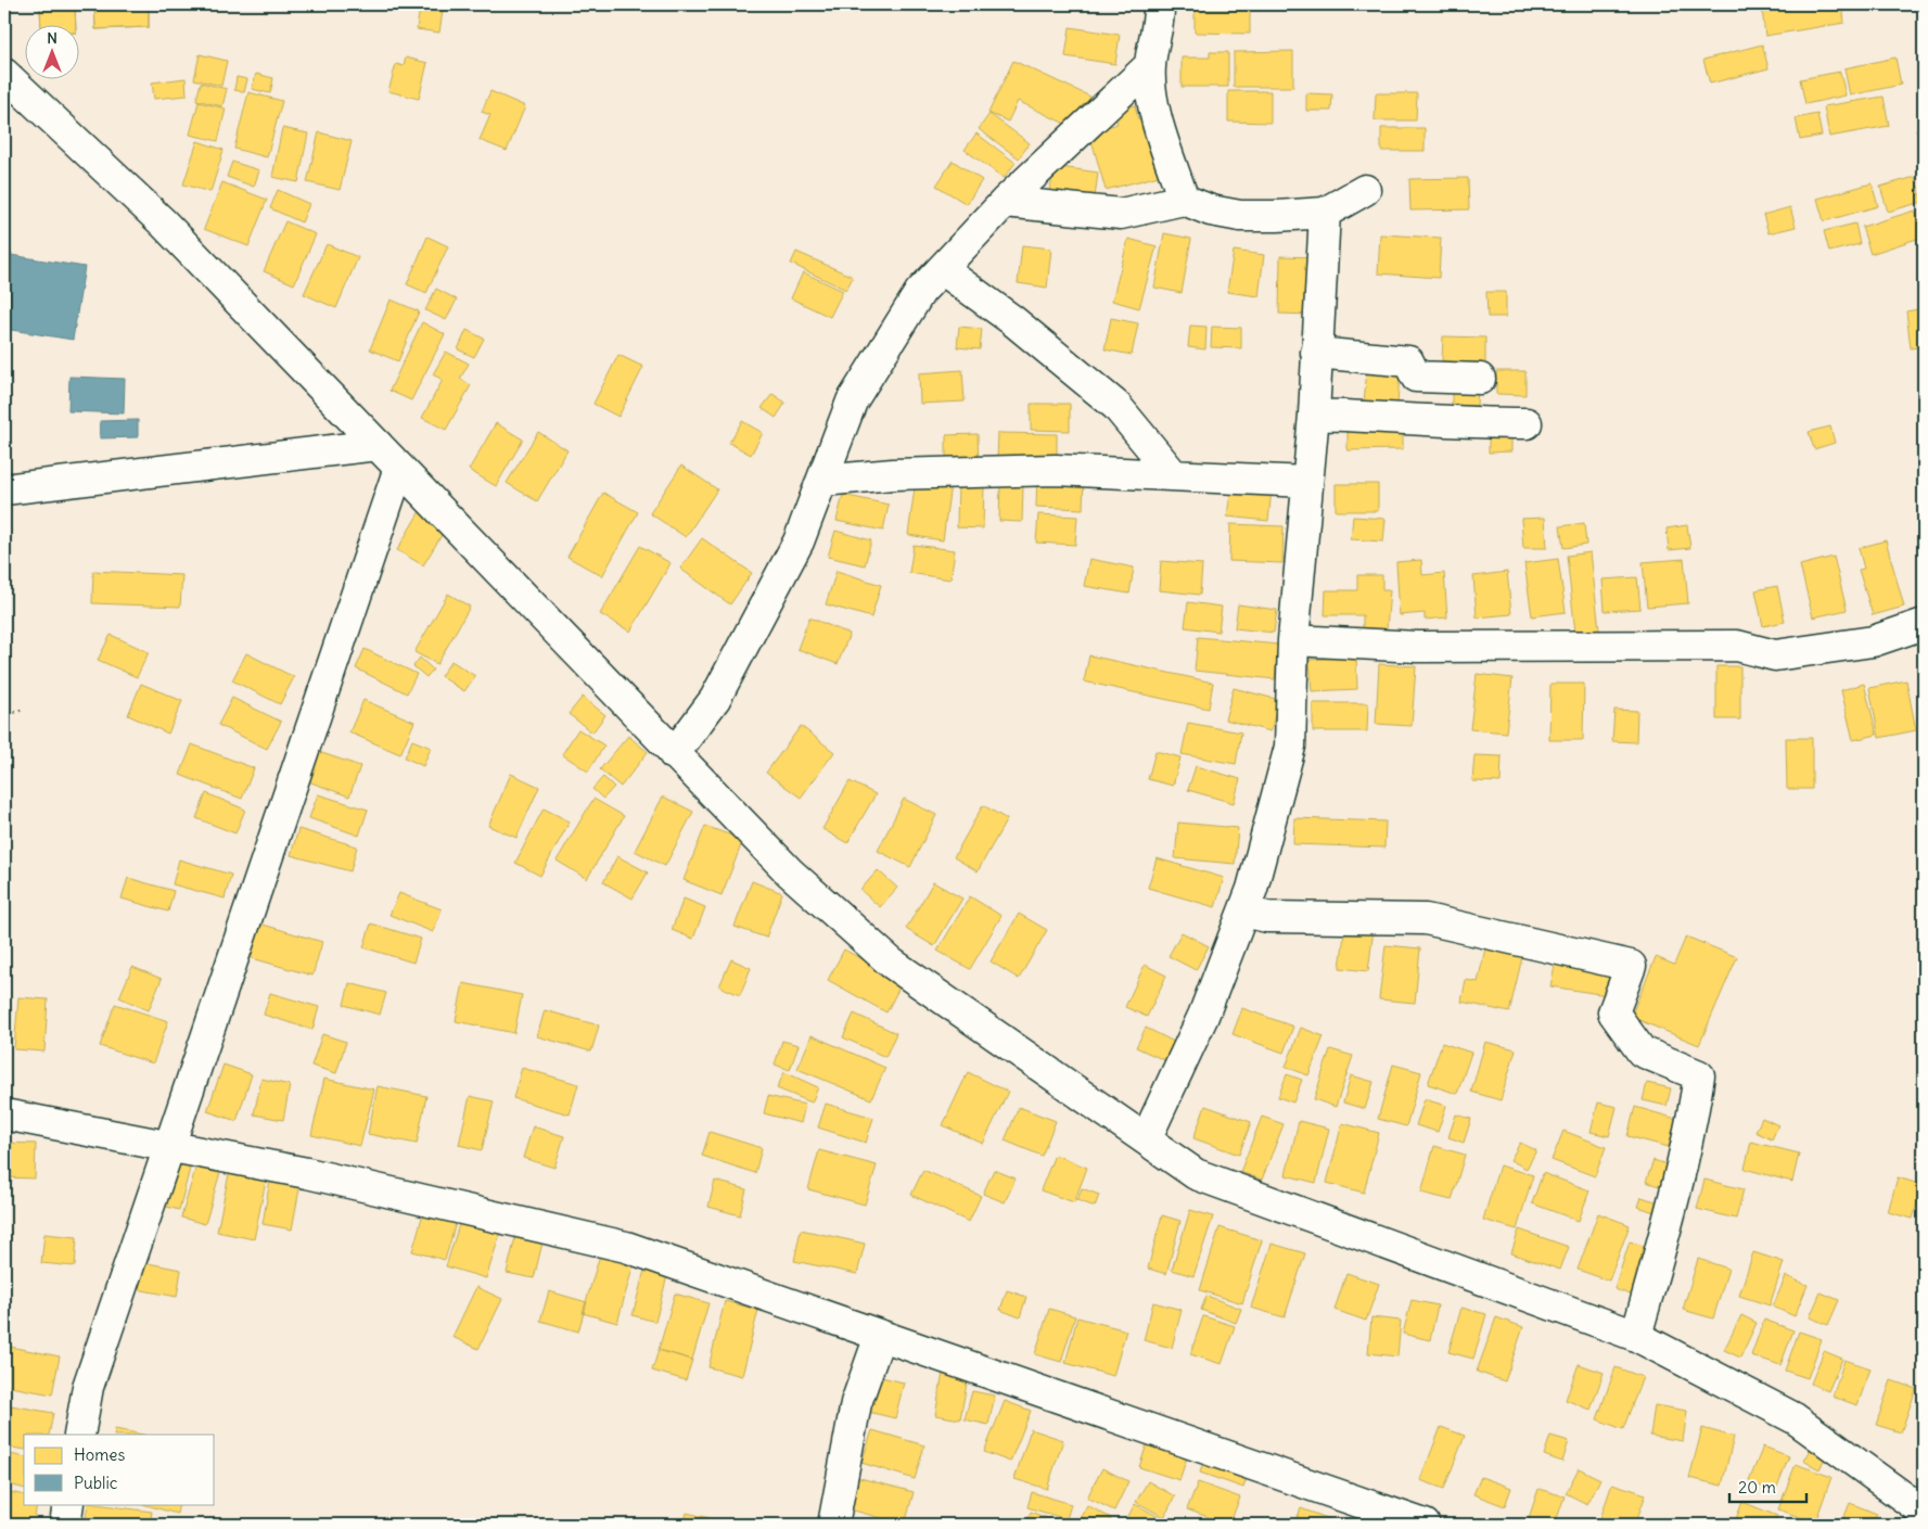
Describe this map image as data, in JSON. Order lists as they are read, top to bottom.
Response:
{
  "legend": ["Homes", "Public"],
  "scale_bar": "20 m",
  "north": "top"
}
